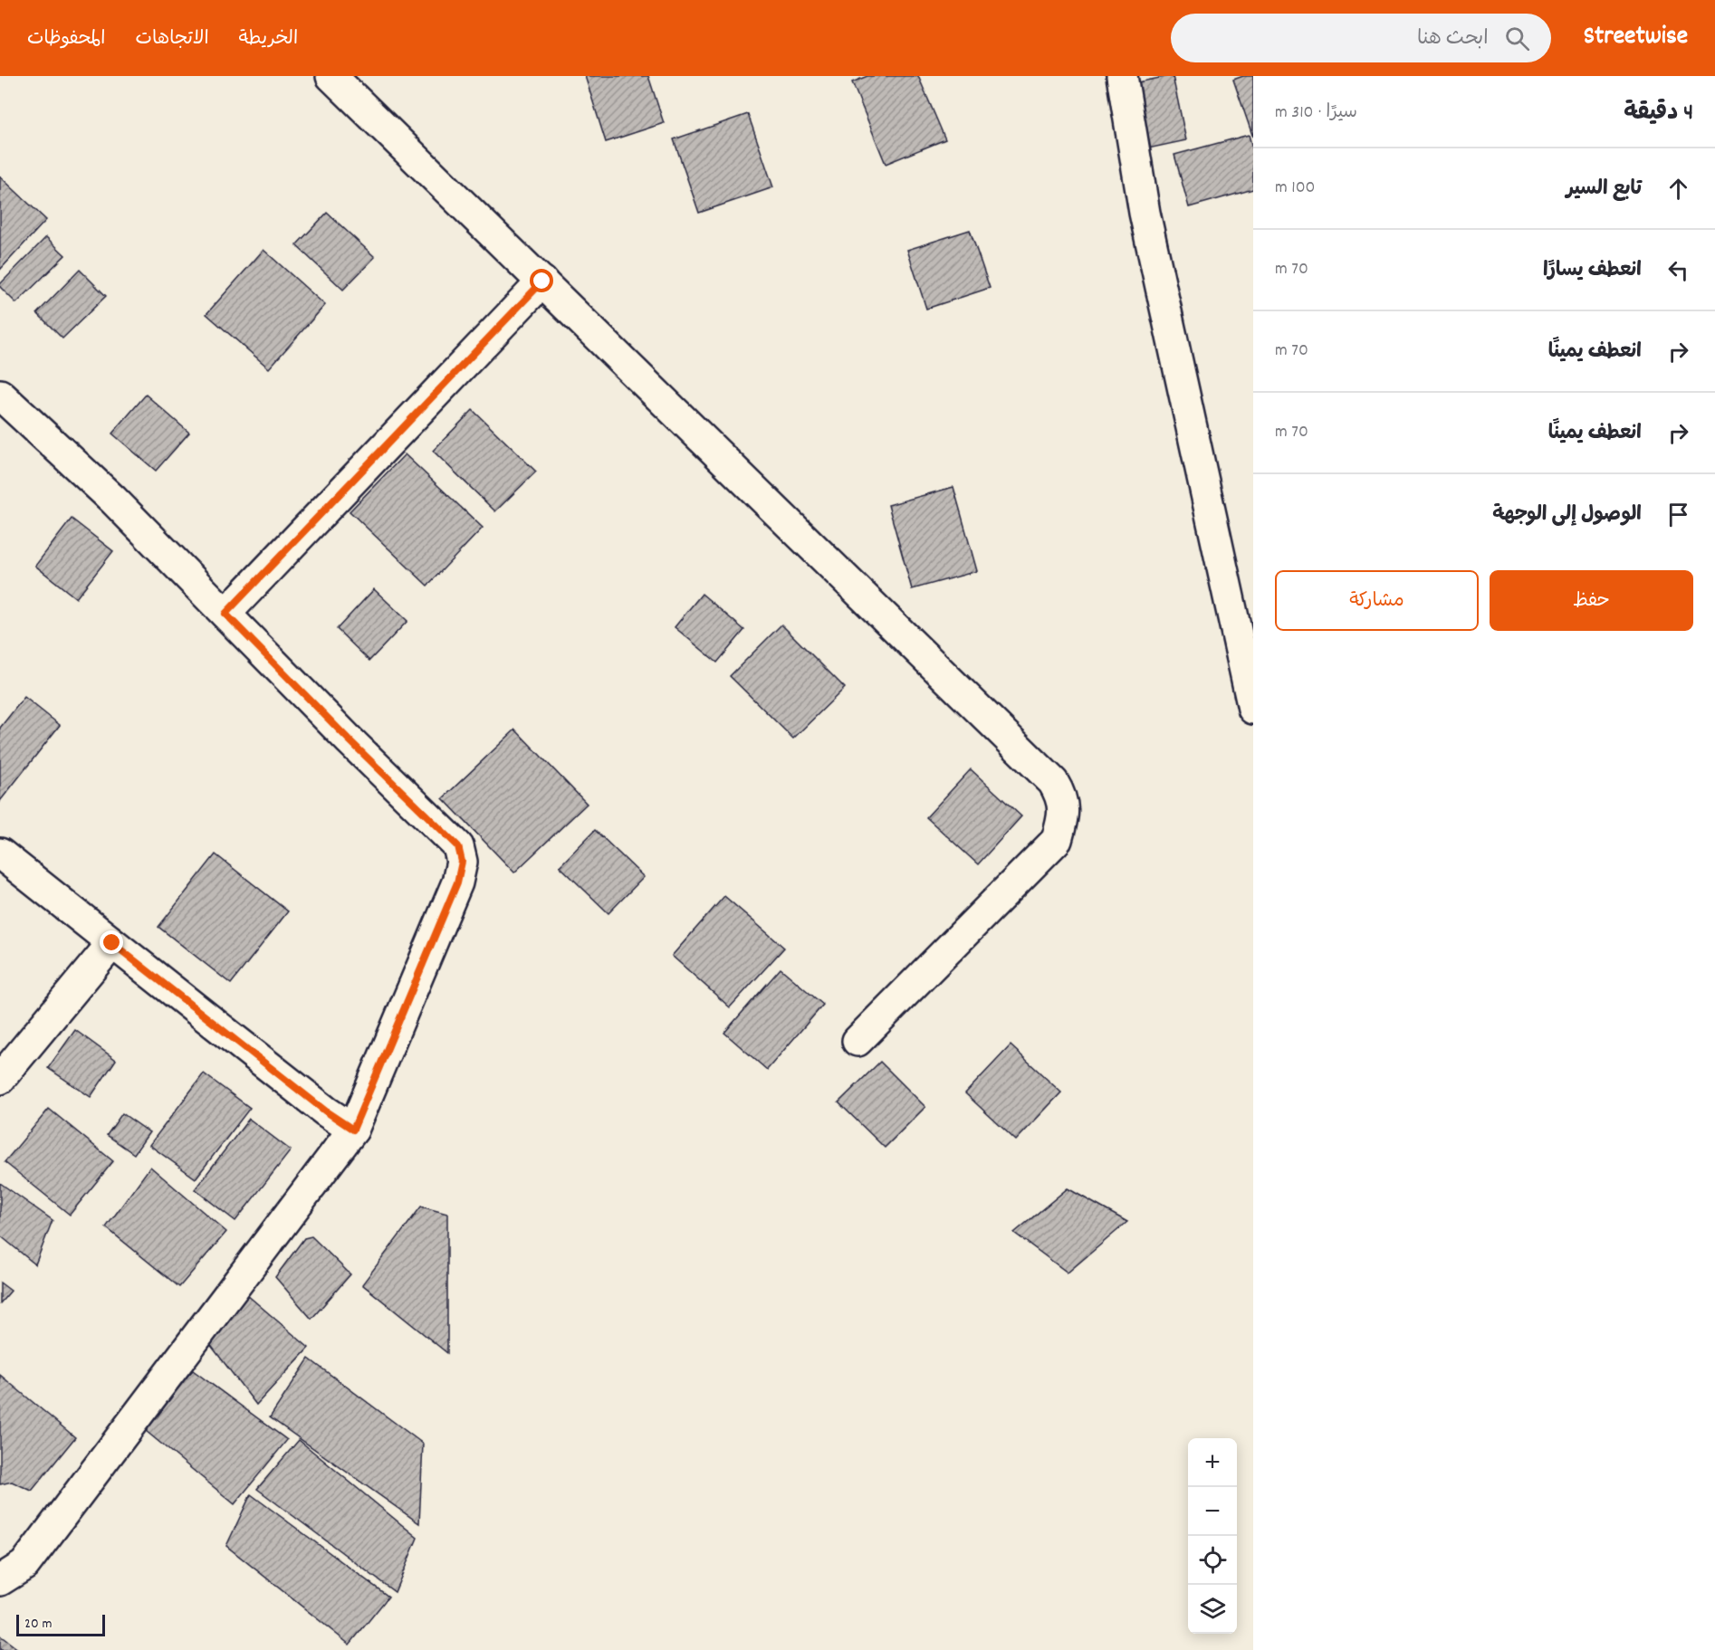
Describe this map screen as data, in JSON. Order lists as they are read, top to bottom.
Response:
{
  "scale_bar": "20 m",
  "page": {
    "header": "Streetwise",
    "search": "ابحث هنا",
    "nav": ["الخريطة", "الاتجاهات", "المحفوظات"],
    "heading": ["4 دقيقة", "سيرًا · 310 m"],
    "list": [
      ["تابع السير", "100 m"],
      ["انعطف يسارًا", "70 m"],
      ["انعطف يمينًا", "70 m"],
      ["انعطف يمينًا", "70 m"],
      "الوصول إلى الوجهة"
    ],
    "buttons": ["حفظ", "مشاركة"],
    "map_buttons": ["+", "−"],
    "scale": "20 m"
  }
}
